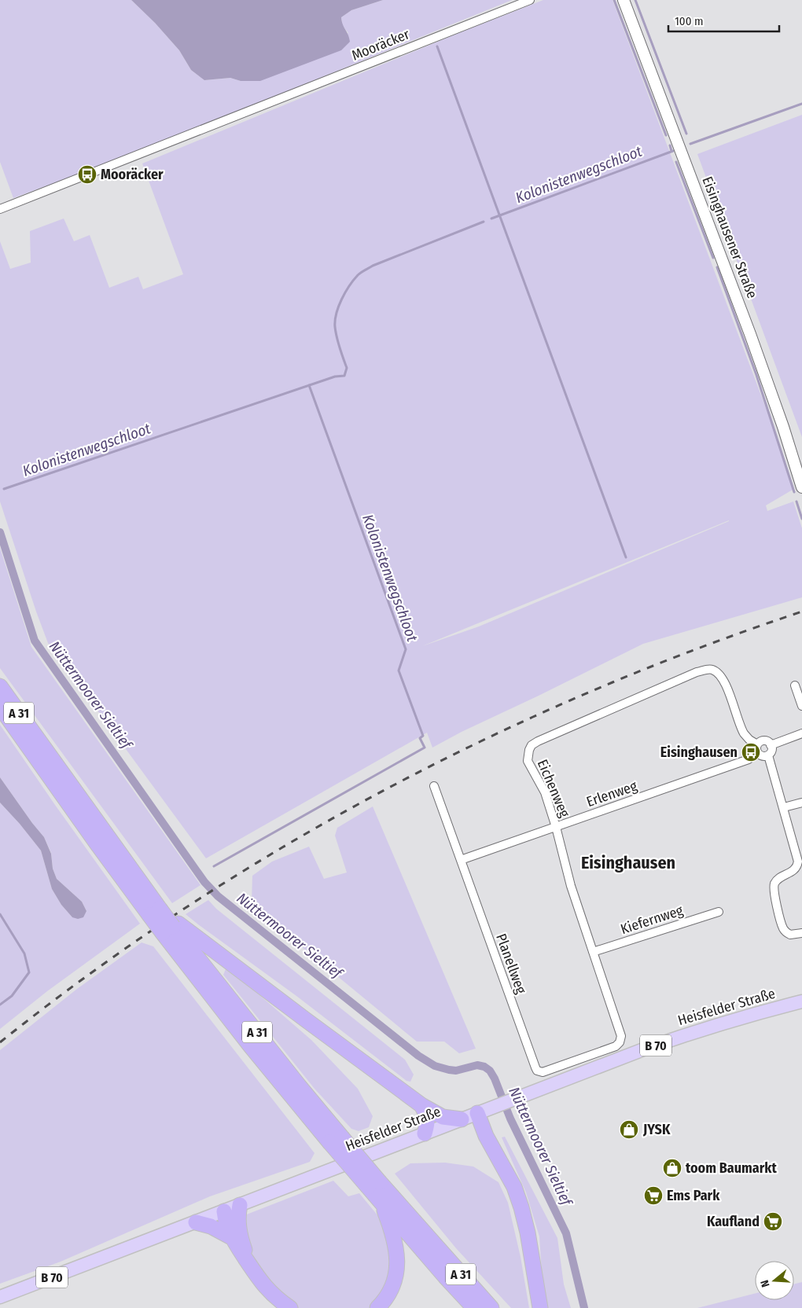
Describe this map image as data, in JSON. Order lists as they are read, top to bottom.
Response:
{
  "streets": {
    "highway": ["A 31"],
    "main road": ["Heisfelder Straße", "B 70"],
    "street": [
      "Mooräcker",
      "Eisinghausener Straße",
      "Eichenweg",
      "Erlenweg",
      "Kiefernweg",
      "Planellweg"
    ]
  },
  "crossings": [
    ["Eichenweg", "Erlenweg"],
    ["Eichenweg", "Kiefernweg"],
    ["Eichenweg", "Planellweg"],
    ["Erlenweg", "Planellweg"]
  ],
  "districts": ["Eisinghausen"],
  "water": ["Kolonistenwegschloot", "Nüttermoorer Sieltief"],
  "places": {
    "bus stop": ["Mooräcker", "Eisinghausen"],
    "shop": ["JYSK", "toom Baumarkt"],
    "supermarket": ["Ems Park", "Kaufland"]
  },
  "scale_bar": "100 m",
  "north": "left"
}
